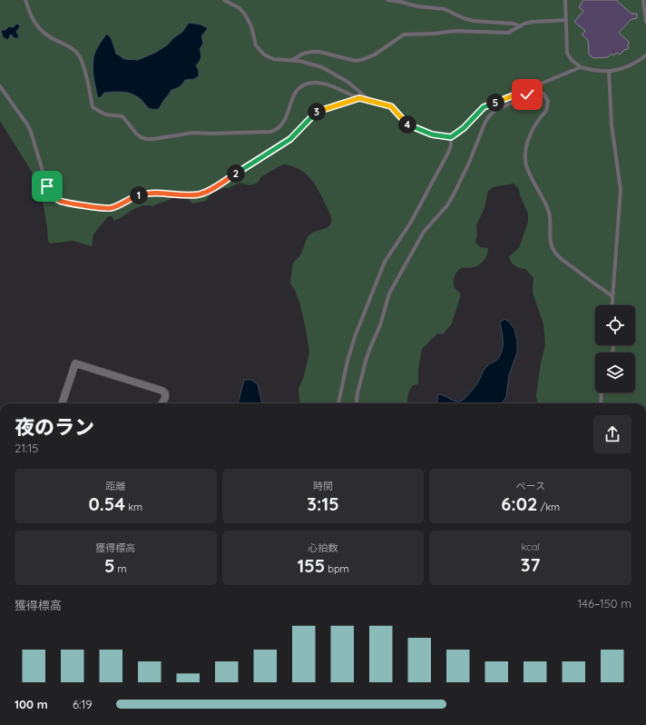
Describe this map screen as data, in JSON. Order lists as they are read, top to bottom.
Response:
{
  "page": {
    "pins": [
      "5",
      "3",
      "4",
      "2",
      "1"
    ],
    "heading": ["夜のラン", "21:15"],
    "stats": [
      ["距離", "0.54 km"],
      ["時間", "3:15"],
      ["ペース", "6:02 /km"],
      ["獲得標高", "5 m"],
      ["心拍数", "155 bpm"],
      ["kcal", "37"]
    ],
    "chart": ["獲得標高", "146–150 m"],
    "list": [
      {
        "name": "100 m",
        "note": "6:19"
      }
    ]
  }
}
